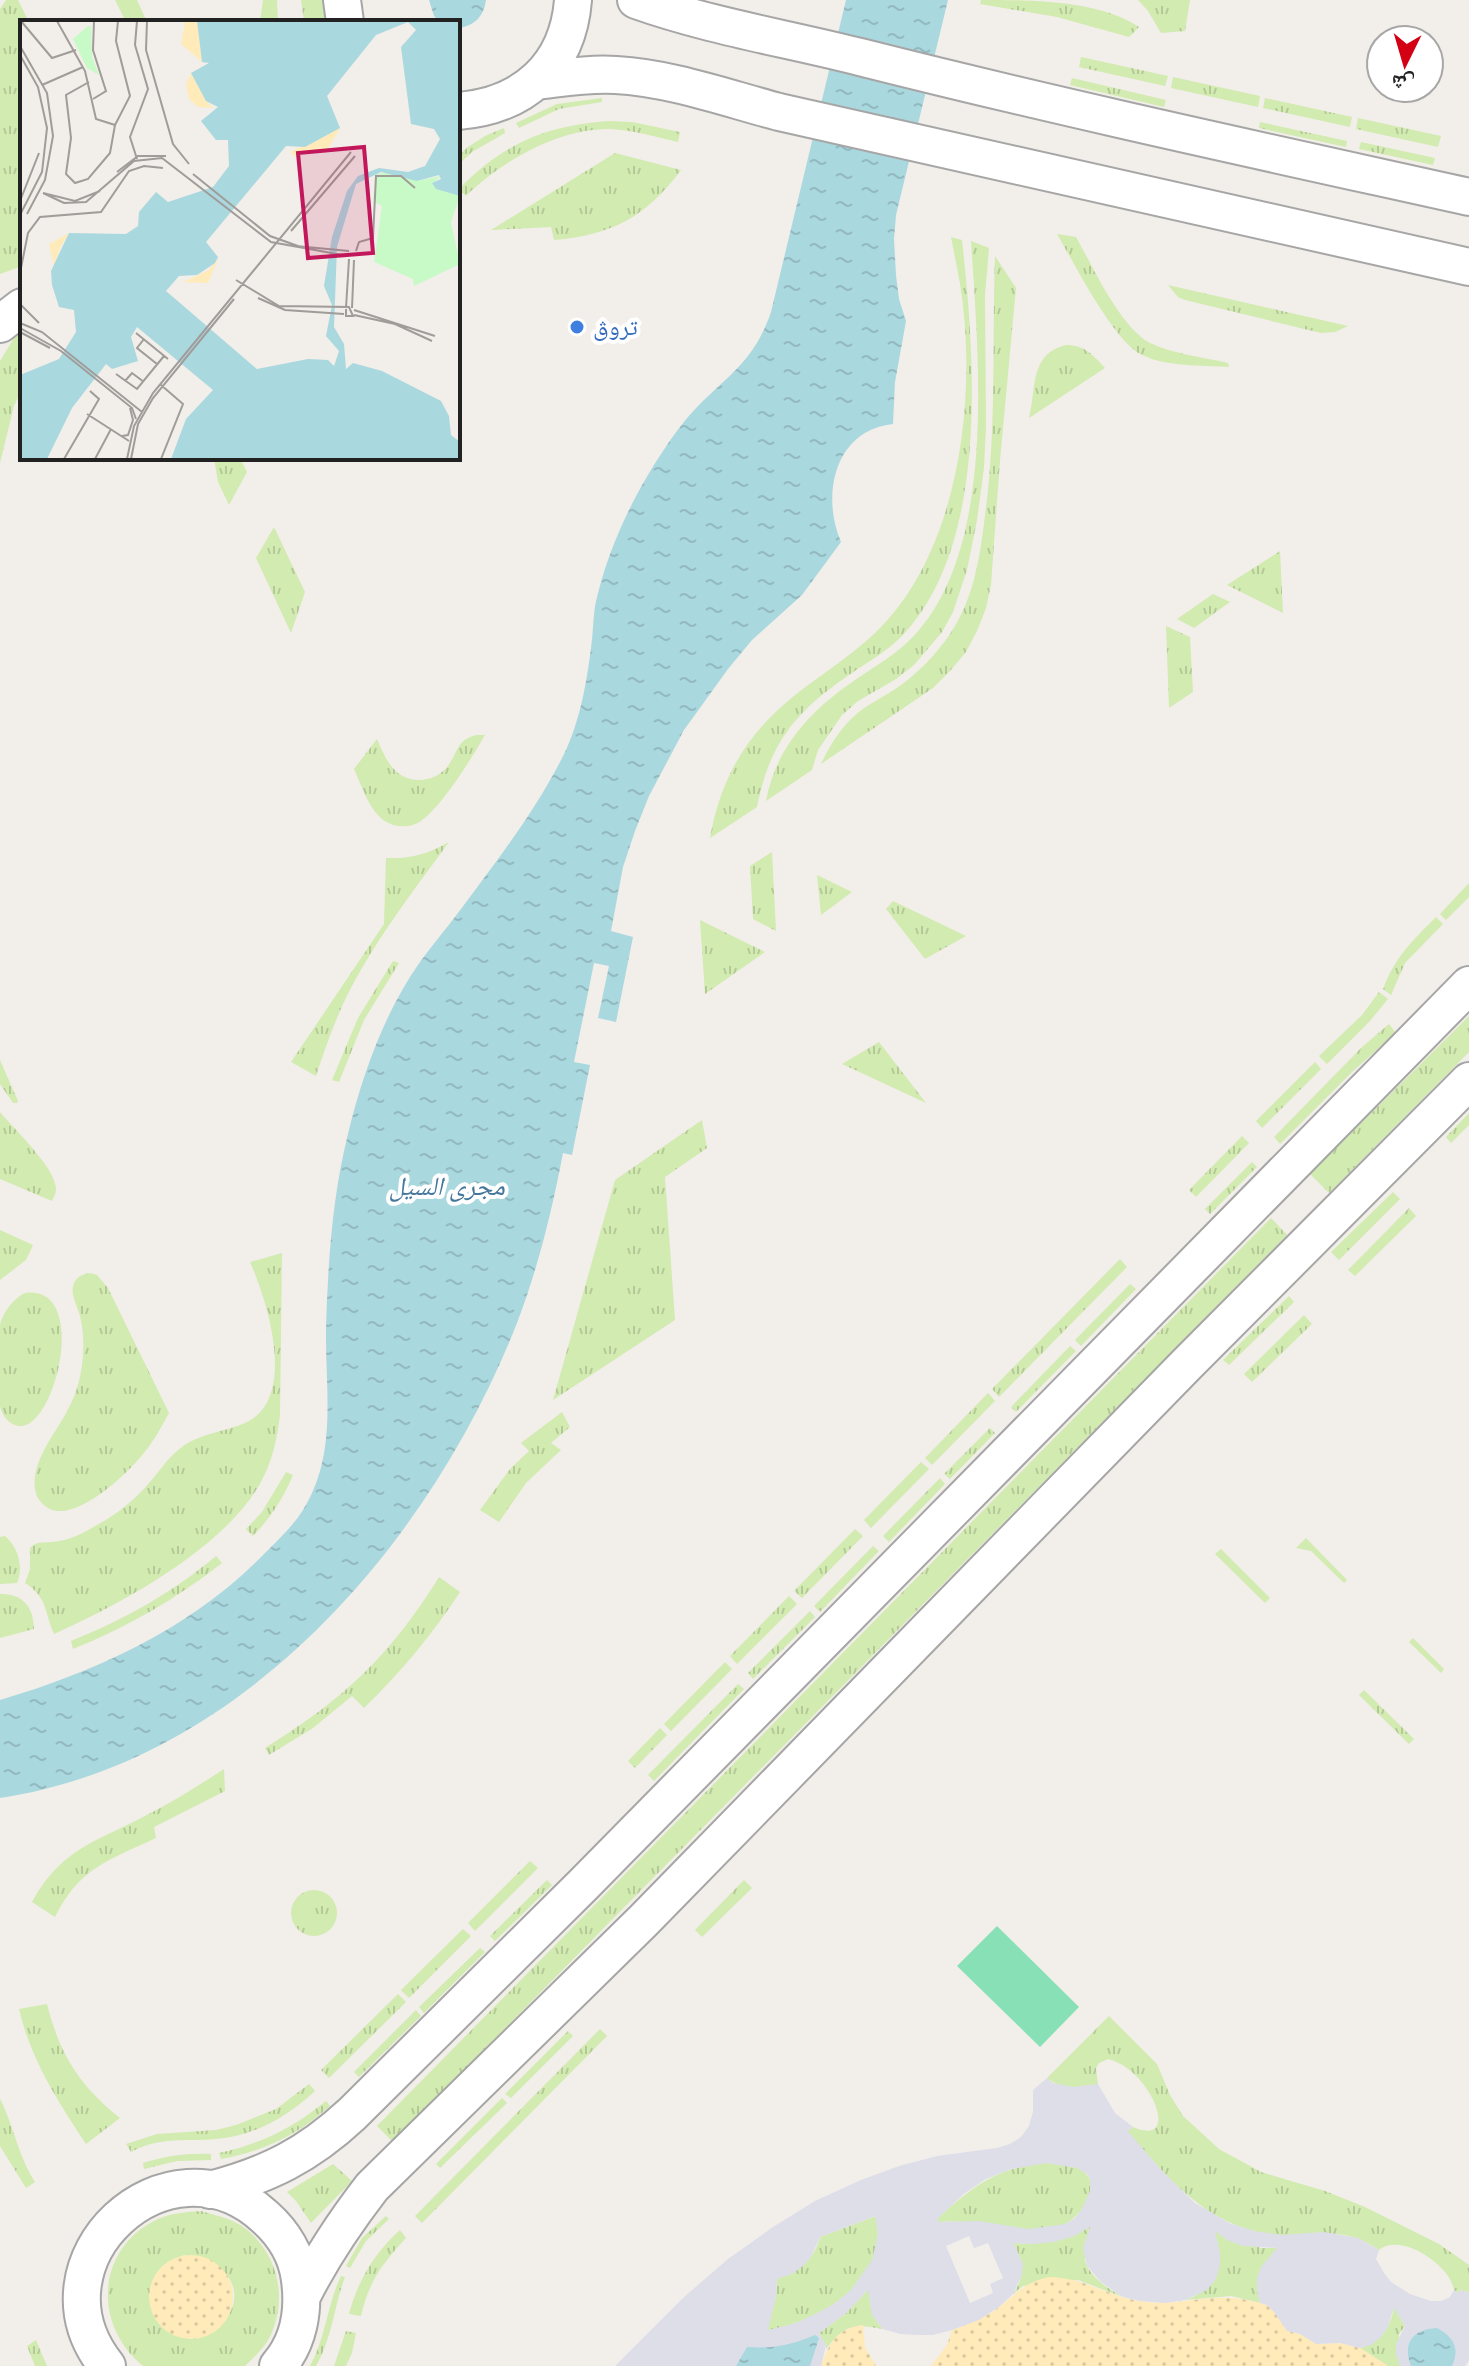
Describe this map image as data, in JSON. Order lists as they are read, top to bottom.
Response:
{
  "water": ["مجرى السيل"],
  "places": ["تروڨ"],
  "north": "bottom"
}
